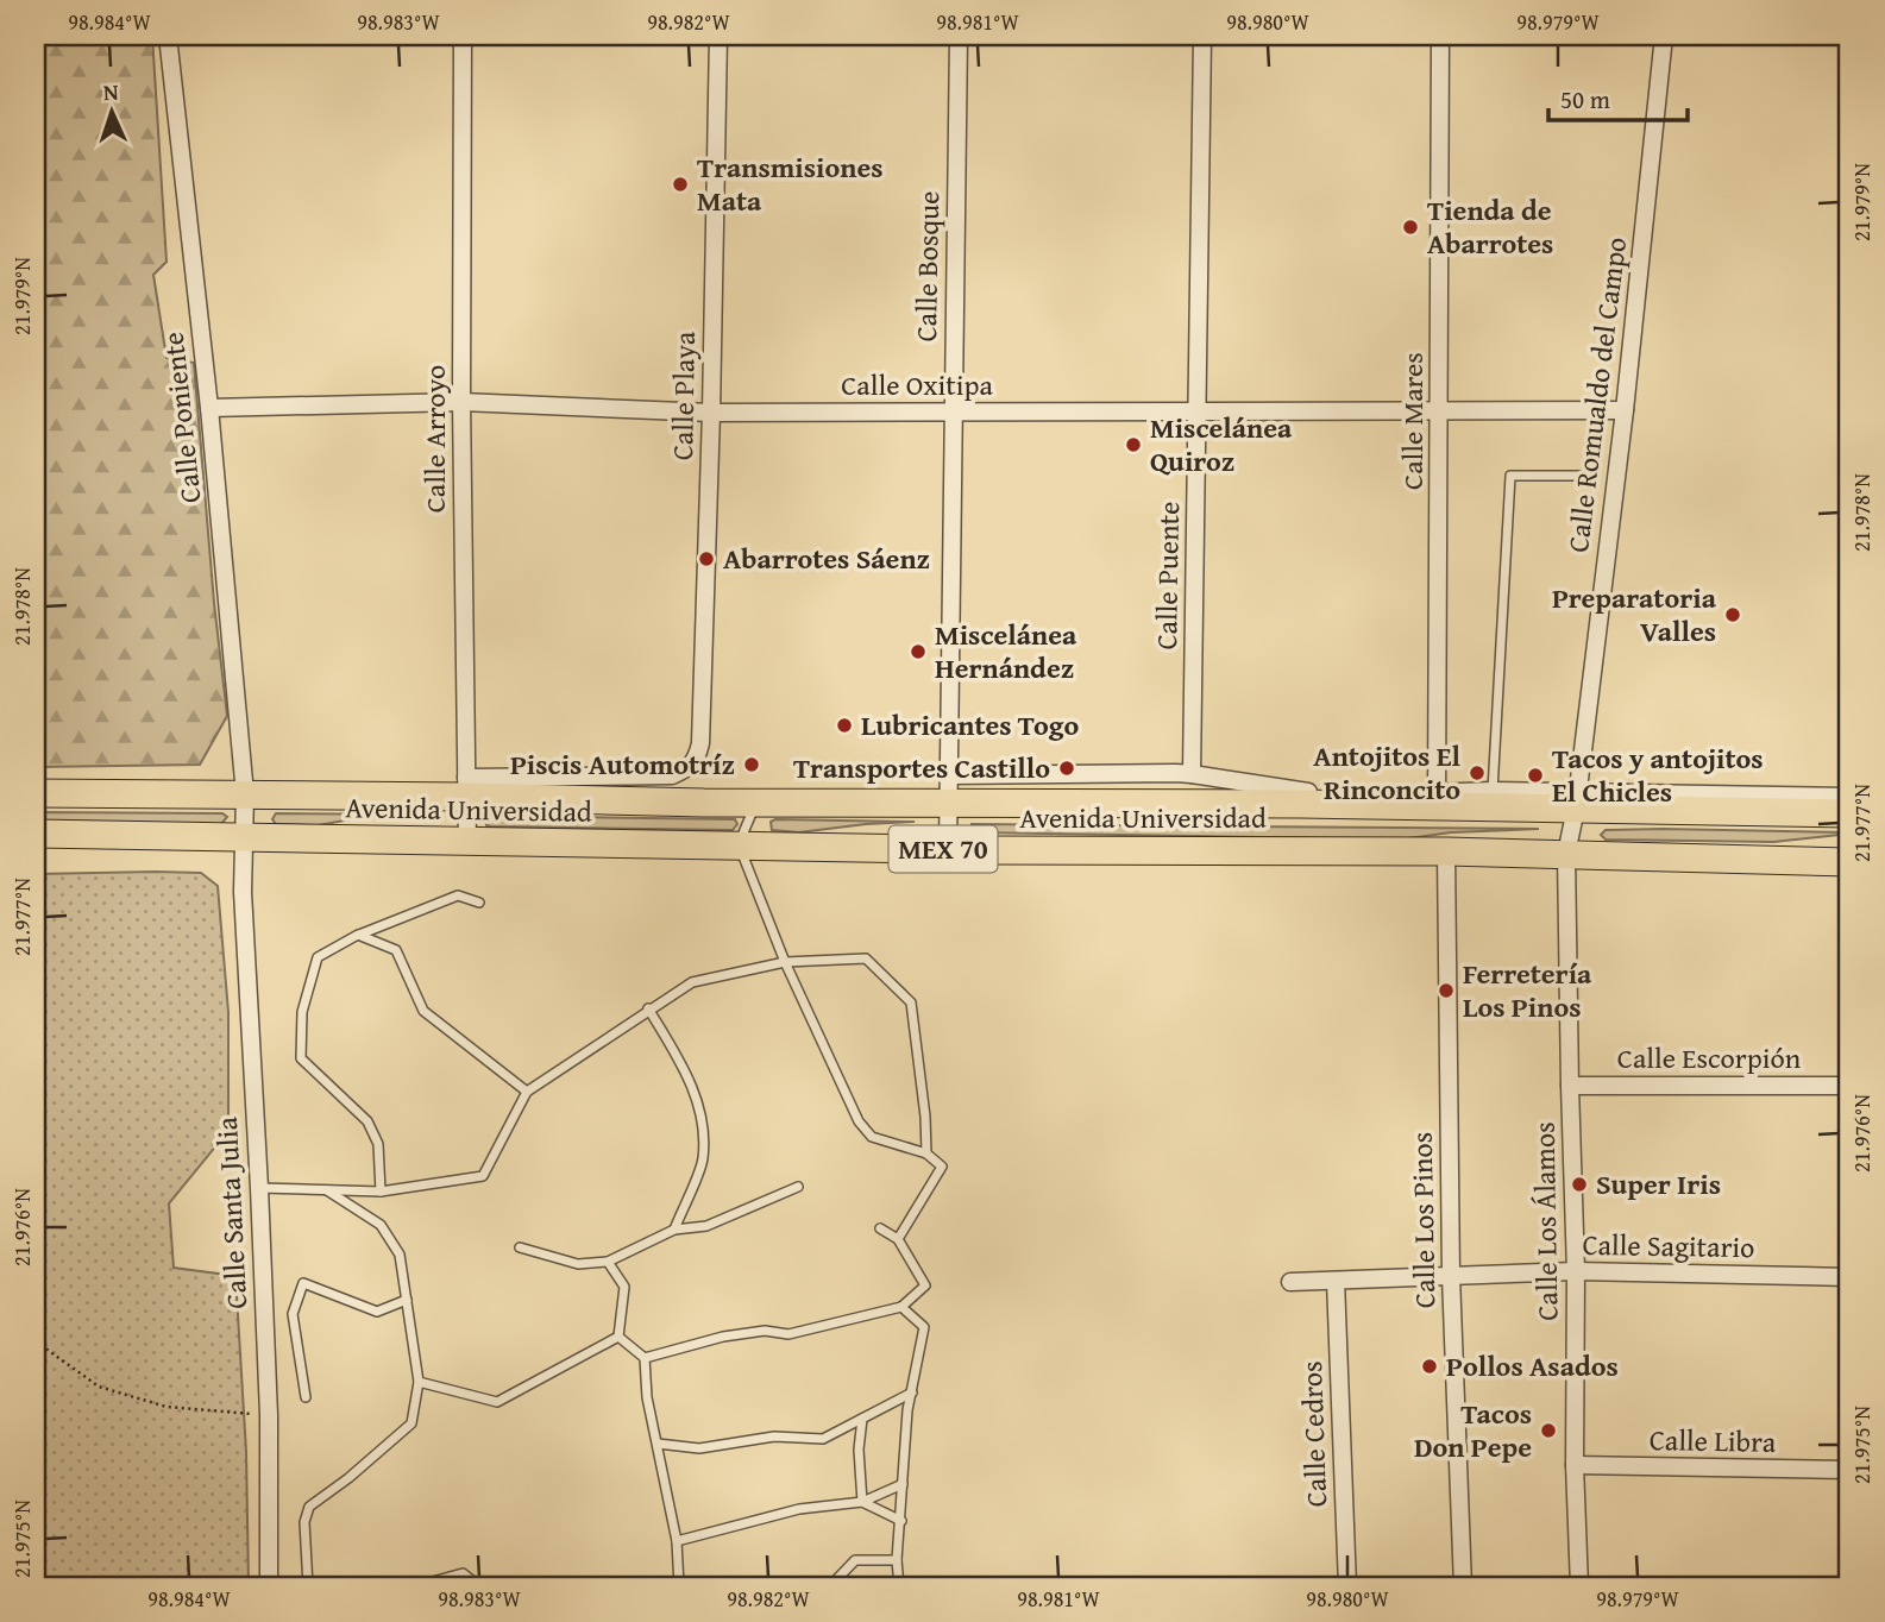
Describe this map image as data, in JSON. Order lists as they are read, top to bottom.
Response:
{
  "streets": {
    "main road": ["Avenida Universidad", "MEX 70"],
    "street": [
      "Calle Bosque",
      "Calle Oxitipa",
      "Calle Romualdo del Campo",
      "Calle Playa",
      "Calle Poniente",
      "Calle Mares",
      "Calle Arroyo",
      "Calle Puente",
      "Calle Escorpión",
      "Calle Santa Julia",
      "Calle Los Pinos",
      "Calle Los Álamos",
      "Calle Sagitario",
      "Calle Cedros",
      "Calle Libra"
    ]
  },
  "crossings": [
    ["Calle Bosque", "Calle Oxitipa"],
    ["Calle Bosque", "Avenida Universidad"],
    ["Calle Oxitipa", "Calle Romualdo del Campo"],
    ["Calle Oxitipa", "Calle Playa"],
    ["Calle Oxitipa", "Calle Poniente"],
    ["Calle Oxitipa", "Calle Mares"],
    ["Calle Oxitipa", "Calle Arroyo"],
    ["Calle Oxitipa", "Calle Puente"],
    ["Calle Romualdo del Campo", "Avenida Universidad"],
    ["Calle Romualdo del Campo", "Calle Los Álamos"],
    ["Calle Playa", "Calle Arroyo"],
    ["Calle Playa", "Avenida Universidad"],
    ["Calle Poniente", "Avenida Universidad"],
    ["Calle Poniente", "Calle Santa Julia"],
    ["Calle Mares", "Avenida Universidad"],
    ["Calle Arroyo", "Avenida Universidad"],
    ["Avenida Universidad", "Calle Santa Julia"],
    ["Avenida Universidad", "Calle Los Pinos"],
    ["Avenida Universidad", "Calle Los Álamos"],
    ["Calle Escorpión", "Calle Los Álamos"],
    ["Calle Los Pinos", "Calle Sagitario"],
    ["Calle Los Álamos", "Calle Sagitario"],
    ["Calle Los Álamos", "Calle Libra"],
    ["Calle Sagitario", "Calle Cedros"]
  ],
  "places": [
    "Transmisiones Mata",
    "Tienda de Abarrotes",
    "Miscelánea Quiroz",
    "Abarrotes Sáenz",
    "Preparatoria Valles",
    "Miscelánea Hernández",
    "Lubricantes Togo",
    "Piscis Automotríz",
    "Transportes Castillo",
    "Antojitos El Rinconcito",
    "Tacos y antojitos El Chicles",
    "Ferretería Los Pinos",
    "Super Iris",
    "Pollos Asados",
    "Tacos Don Pepe"
  ],
  "scale_bar": "50 m",
  "north": "top",
  "coordinates": [
    "98.984°W",
    "98.983°W",
    "98.982°W",
    "98.981°W",
    "98.980°W",
    "98.979°W",
    "21.979°N",
    "21.978°N",
    "21.977°N",
    "21.976°N",
    "21.975°N"
  ]
}
